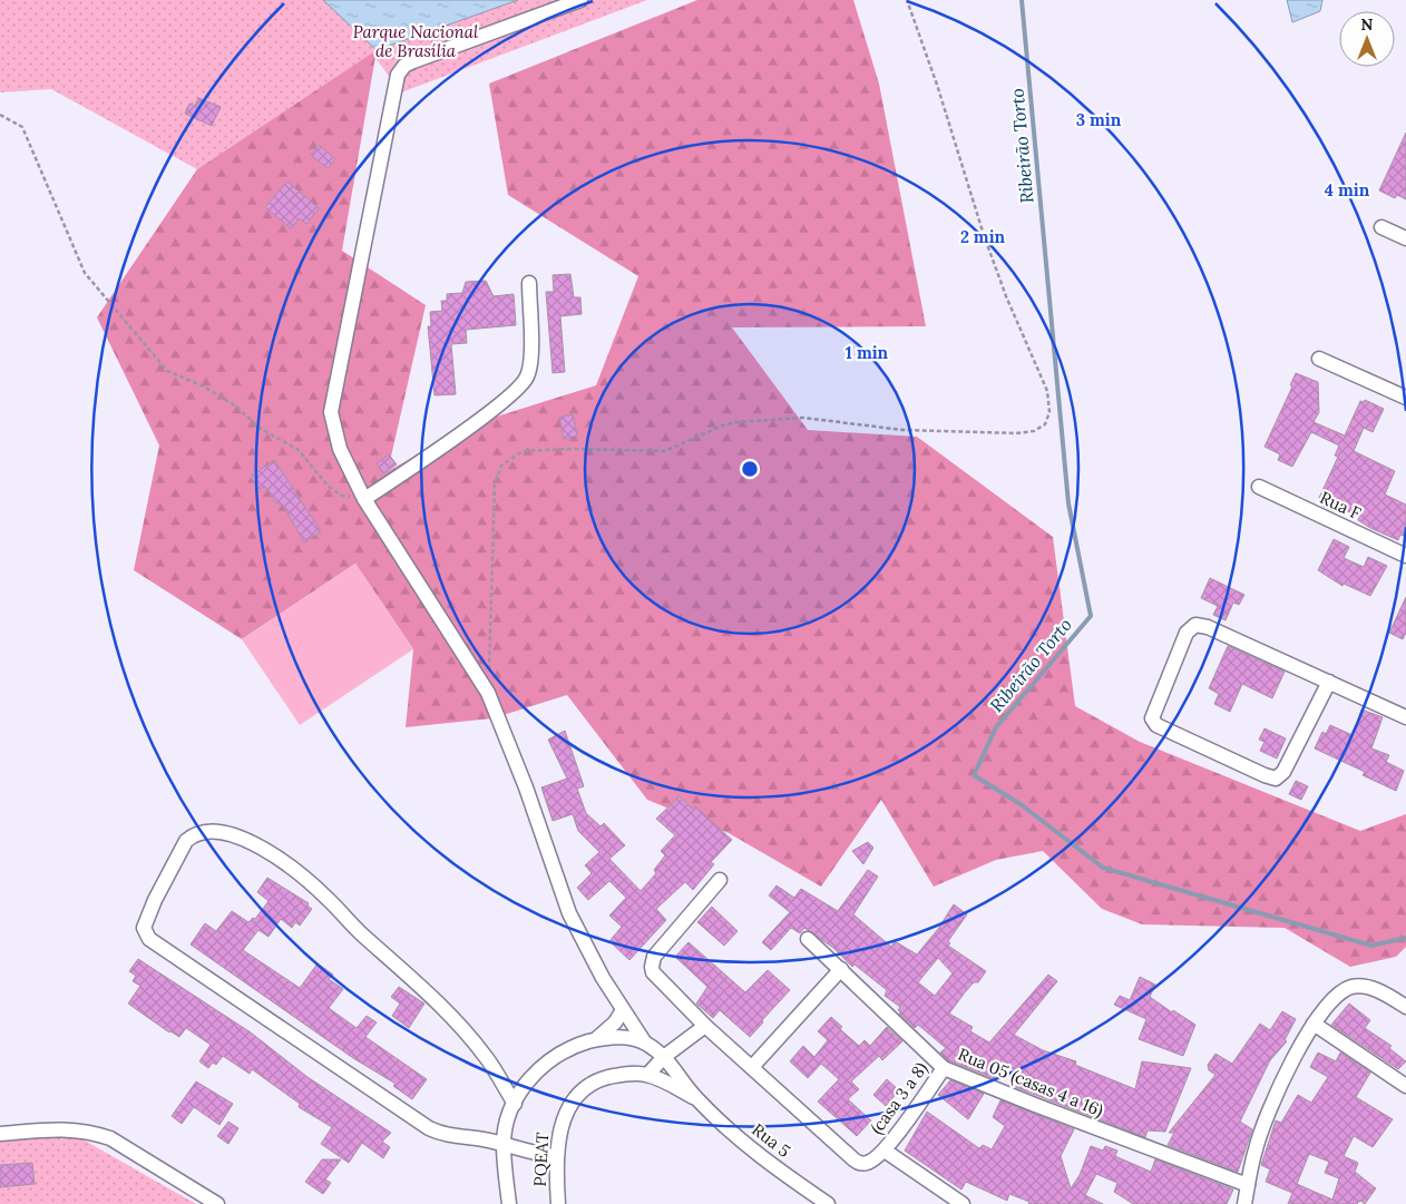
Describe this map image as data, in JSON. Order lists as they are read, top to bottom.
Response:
{
  "streets": {
    "street": [
      "Rua F",
      "Rua 05 (casas 4 a 16)",
      "(casa 3 a 8)",
      "Rua 5",
      "PQEAT"
    ]
  },
  "crossings": [
    ["Rua 05 (casas 4 a 16)", "(casa 3 a 8)"]
  ],
  "water": ["Ribeirão Torto"],
  "parks": ["Parque Nacional de Brasília"],
  "north": "top",
  "rings": [
    "3 min",
    "4 min",
    "2 min",
    "1 min"
  ]
}
